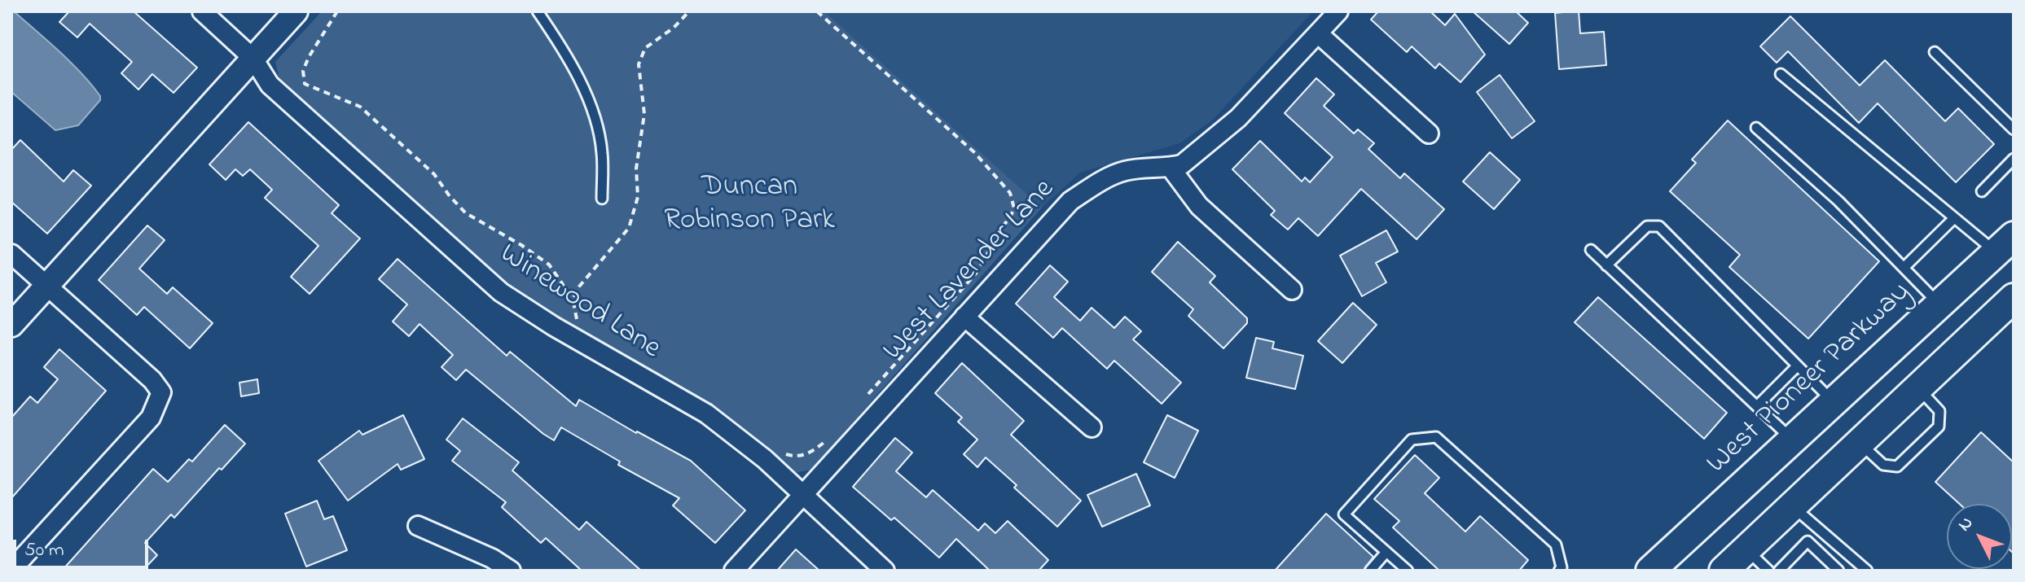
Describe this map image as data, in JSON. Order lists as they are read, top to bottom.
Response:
{
  "streets": {
    "main road": ["West Pioneer Parkway"],
    "street": ["West Lavender Lane", "Winewood Lane"]
  },
  "crossings": [
    ["West Lavender Lane", "Winewood Lane"]
  ],
  "parks": ["Duncan Robinson Park"],
  "scale_bar": "50 m",
  "north": "top left"
}
